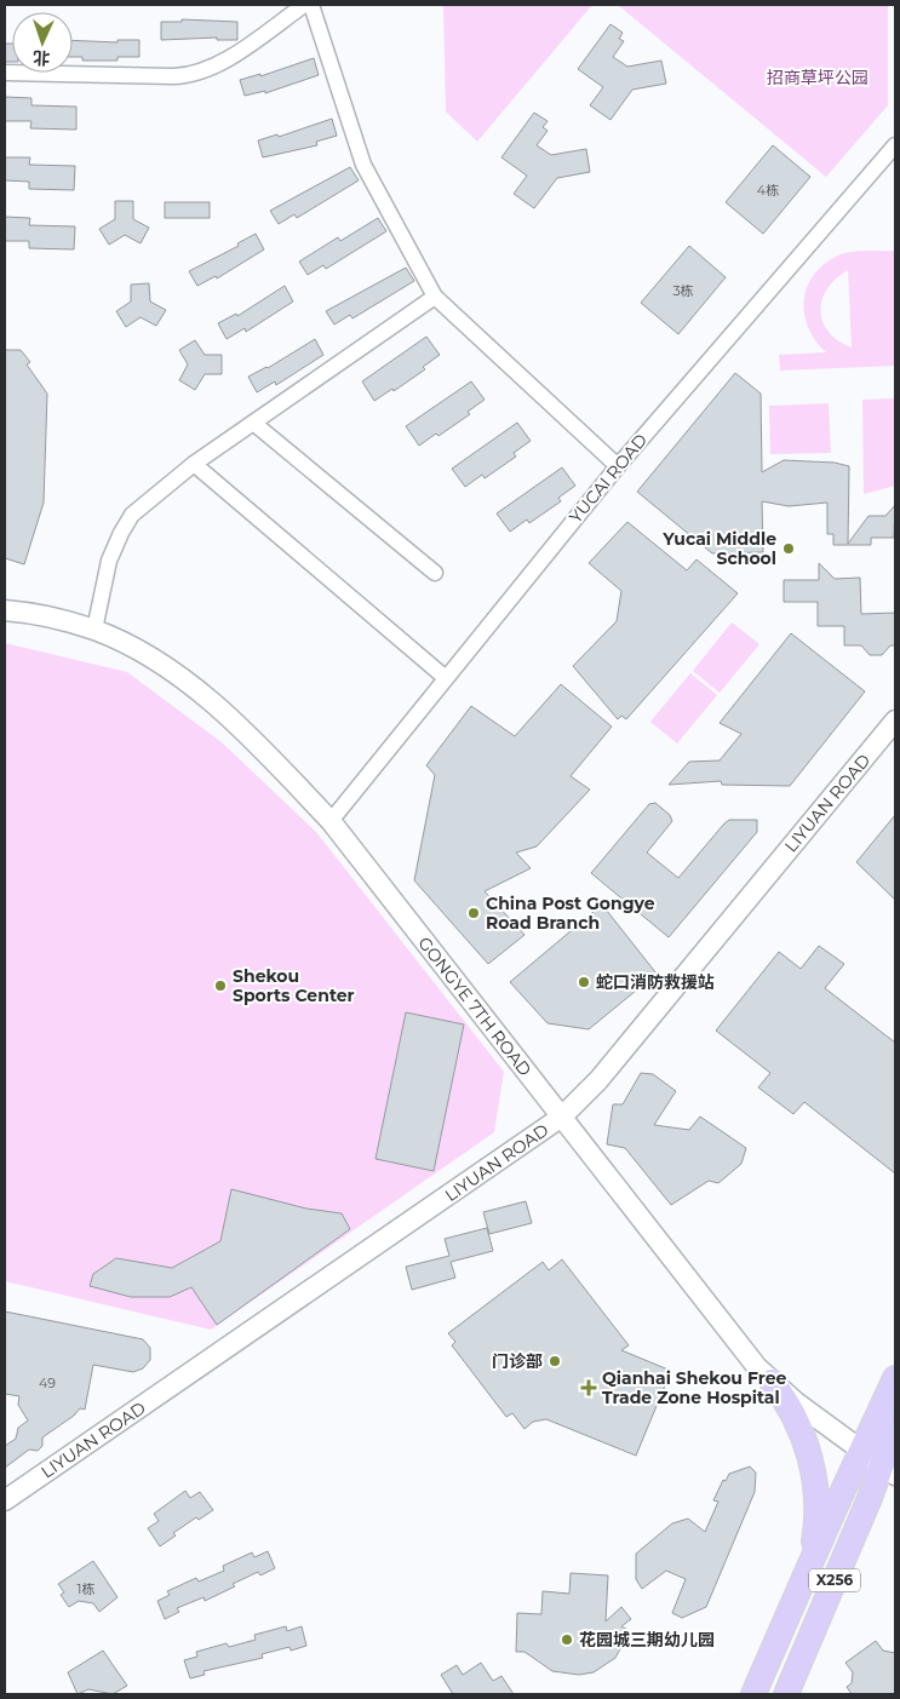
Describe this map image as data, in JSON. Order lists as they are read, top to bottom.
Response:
{
  "streets": {
    "main road": ["X256"],
    "street": ["YUCAI ROAD", "LIYUAN ROAD", "GONGYE 7TH ROAD"]
  },
  "crossings": [
    ["YUCAI ROAD", "GONGYE 7TH ROAD"],
    ["LIYUAN ROAD", "GONGYE 7TH ROAD"],
    ["GONGYE 7TH ROAD", "X256"]
  ],
  "parks": ["招商草坪公园"],
  "places": {
    "other": [
      "Yucai Middle School",
      "China Post Gongye Road Branch",
      "蛇口消防救援站",
      "Shekou Sports Center",
      "门诊部",
      "花园城三期幼儿园"
    ],
    "health": ["Qianhai Shekou Free Trade Zone Hospital"]
  },
  "house_numbers": [
    "4栋",
    "3栋",
    "49",
    "1栋"
  ],
  "north": "bottom"
}
